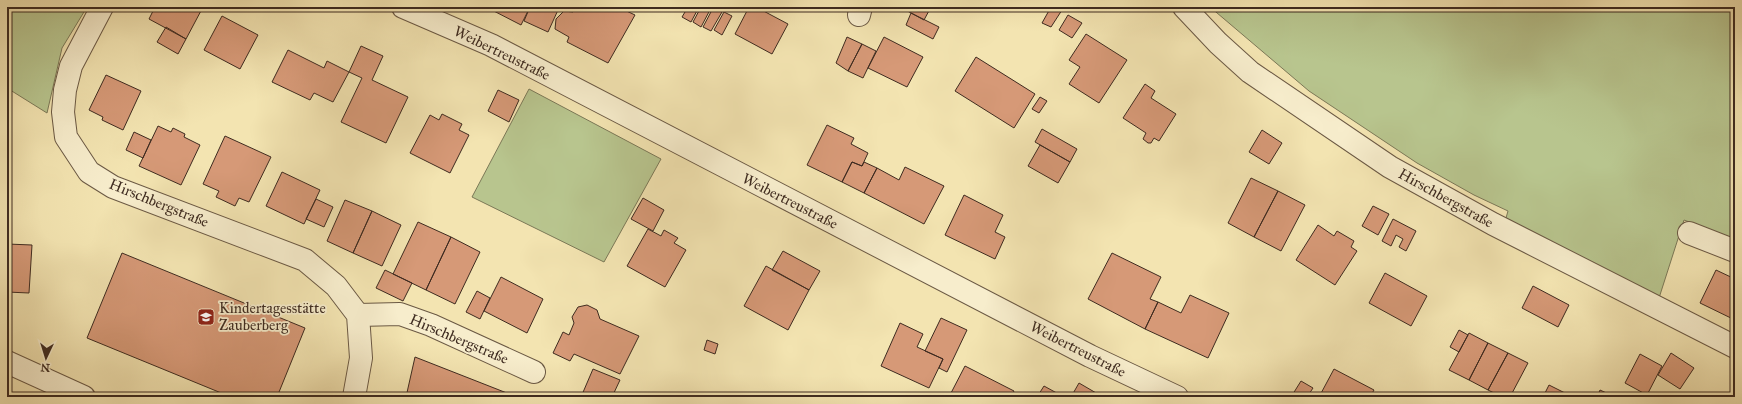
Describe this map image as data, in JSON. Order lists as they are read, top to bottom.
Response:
{
  "streets": {
    "street": ["Weibertreustraße", "Hirschbergstraße"]
  },
  "places": {
    "school or university": ["Kindertagesstätte Zauberberg"]
  },
  "north": "bottom"
}
